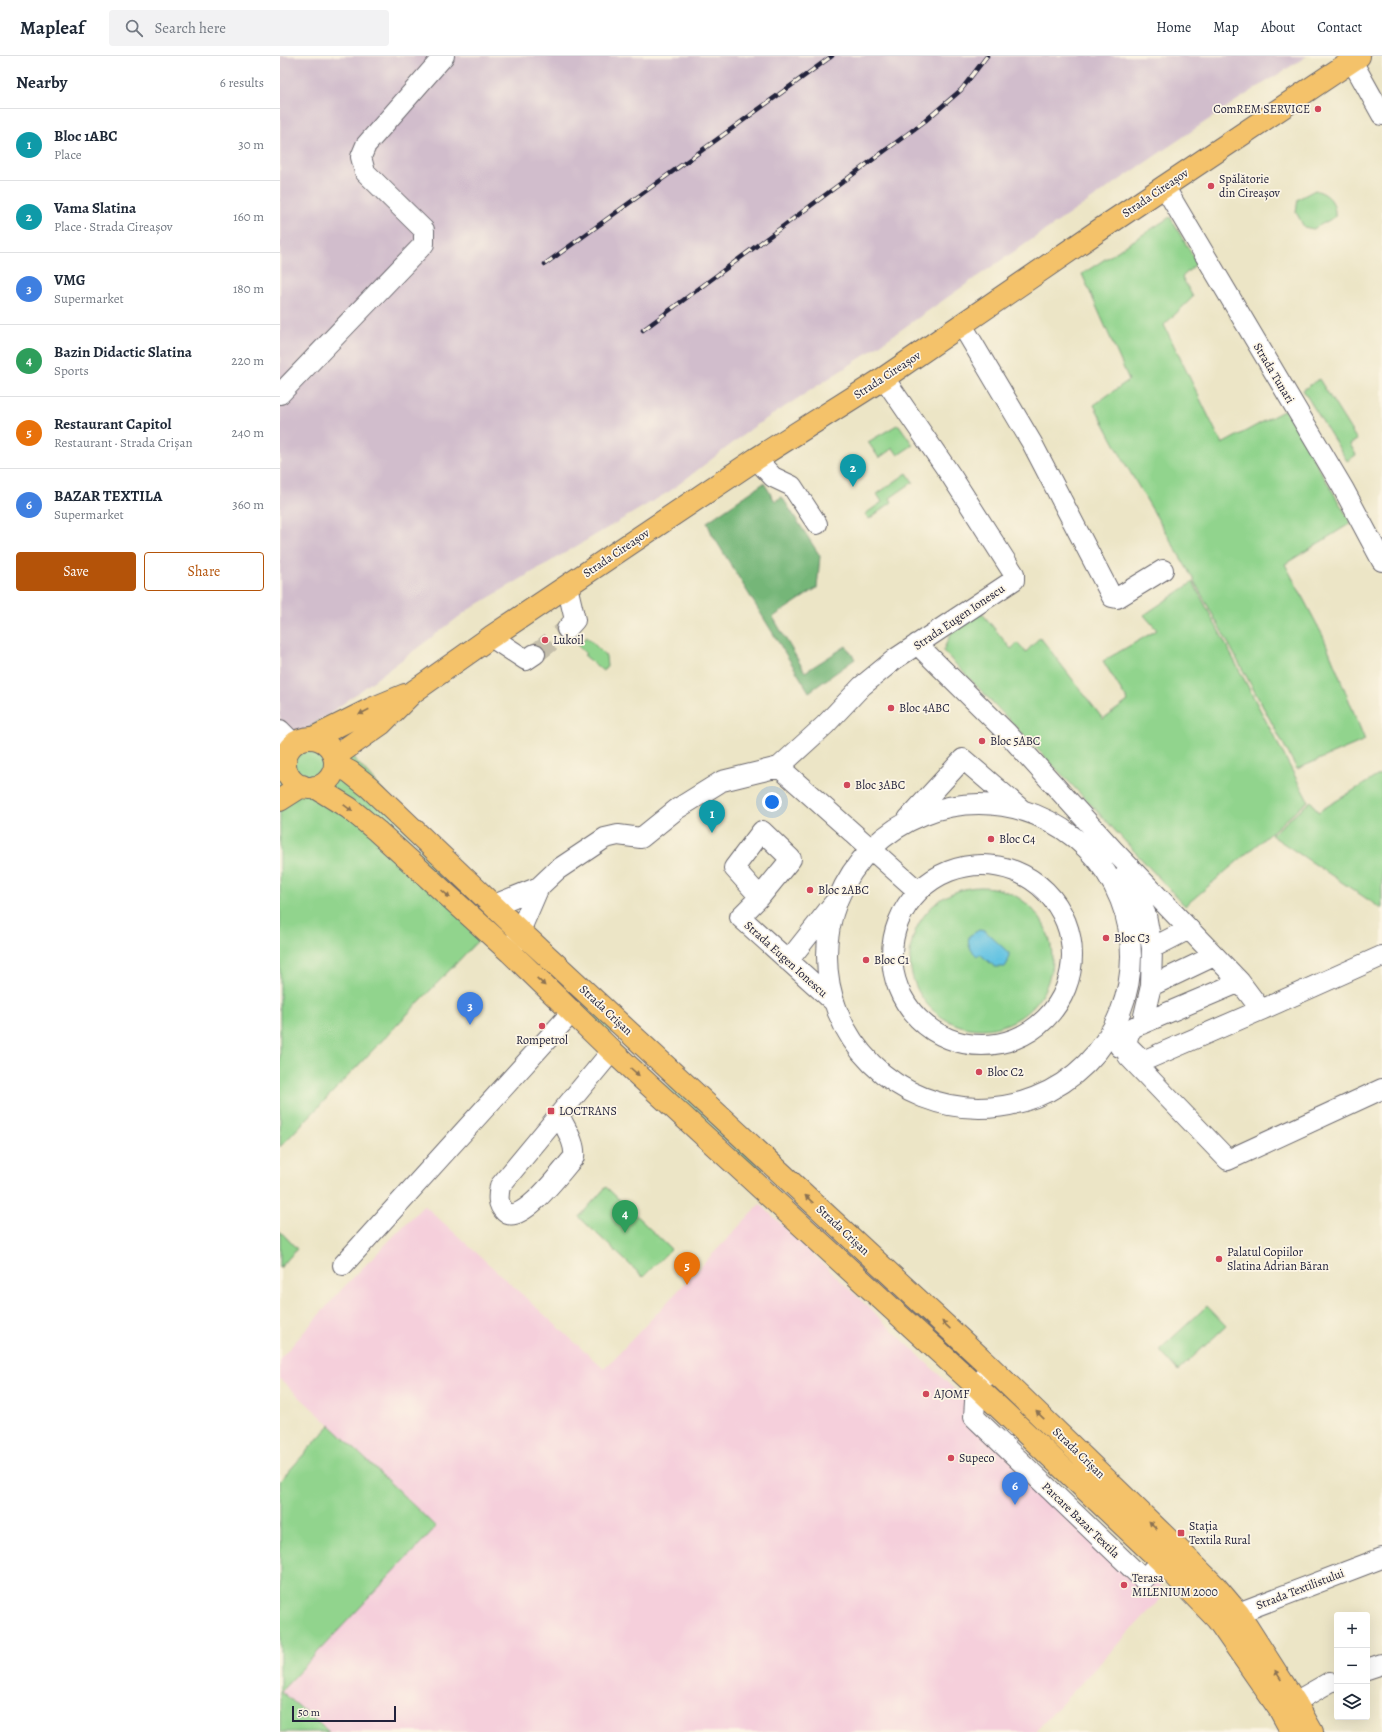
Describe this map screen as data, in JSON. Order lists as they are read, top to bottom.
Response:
{
  "streets": {
    "main road": ["Strada Cireașov", "Strada Crișan"],
    "street": ["Strada Tunari", "Strada Eugen Ionescu", "Strada Textilistului"]
  },
  "crossings": [
    ["Strada Cireașov", "Strada Tunari"],
    ["Strada Cireașov", "Strada Eugen Ionescu"],
    ["Strada Cireașov", "Strada Crișan"],
    ["Strada Eugen Ionescu", "Strada Crișan"],
    ["Strada Crișan", "Strada Textilistului"]
  ],
  "places": {
    "other": [
      "ComREM SERVICE",
      "Spălătorie din Cireașov",
      "Lukoil",
      "Bloc 4ABC",
      "Bloc 5ABC",
      "Bloc 3ABC",
      "Bloc C4",
      "Bloc 2ABC",
      "Bloc C3",
      "Bloc C1",
      "Rompetrol",
      "Bloc C2",
      "Palatul Copiilor Slatina Adrian Băran",
      "AJOMF",
      "Supeco",
      "Terasa MILENIUM 2000"
    ],
    "transit": ["LOCTRANS", "Stația Textila Rural"]
  },
  "scale_bar": "50 m",
  "page": {
    "header": "Mapleaf",
    "search": "Search here",
    "nav": [
      "Home",
      "Map",
      "About",
      "Contact"
    ],
    "heading": ["Nearby", "6 results"],
    "list": [
      {
        "mark": "1",
        "name": "Bloc 1ABC",
        "note": "Place",
        "value": "30 m"
      },
      {
        "mark": "2",
        "name": "Vama Slatina",
        "note": "Place · Strada Cireașov",
        "value": "160 m"
      },
      {
        "mark": "3",
        "name": "VMG",
        "note": "Supermarket",
        "value": "180 m"
      },
      {
        "mark": "4",
        "name": "Bazin Didactic Slatina",
        "note": "Sports",
        "value": "220 m"
      },
      {
        "mark": "5",
        "name": "Restaurant Capitol",
        "note": "Restaurant · Strada Crișan",
        "value": "240 m"
      },
      {
        "mark": "6",
        "name": "BAZAR TEXTILA",
        "note": "Supermarket",
        "value": "360 m"
      }
    ],
    "pins": [
      "2",
      "1",
      "3",
      "4",
      "5",
      "6"
    ],
    "buttons": ["Save", "Share"],
    "map_buttons": ["+", "−"],
    "scale": "50 m"
  }
}
